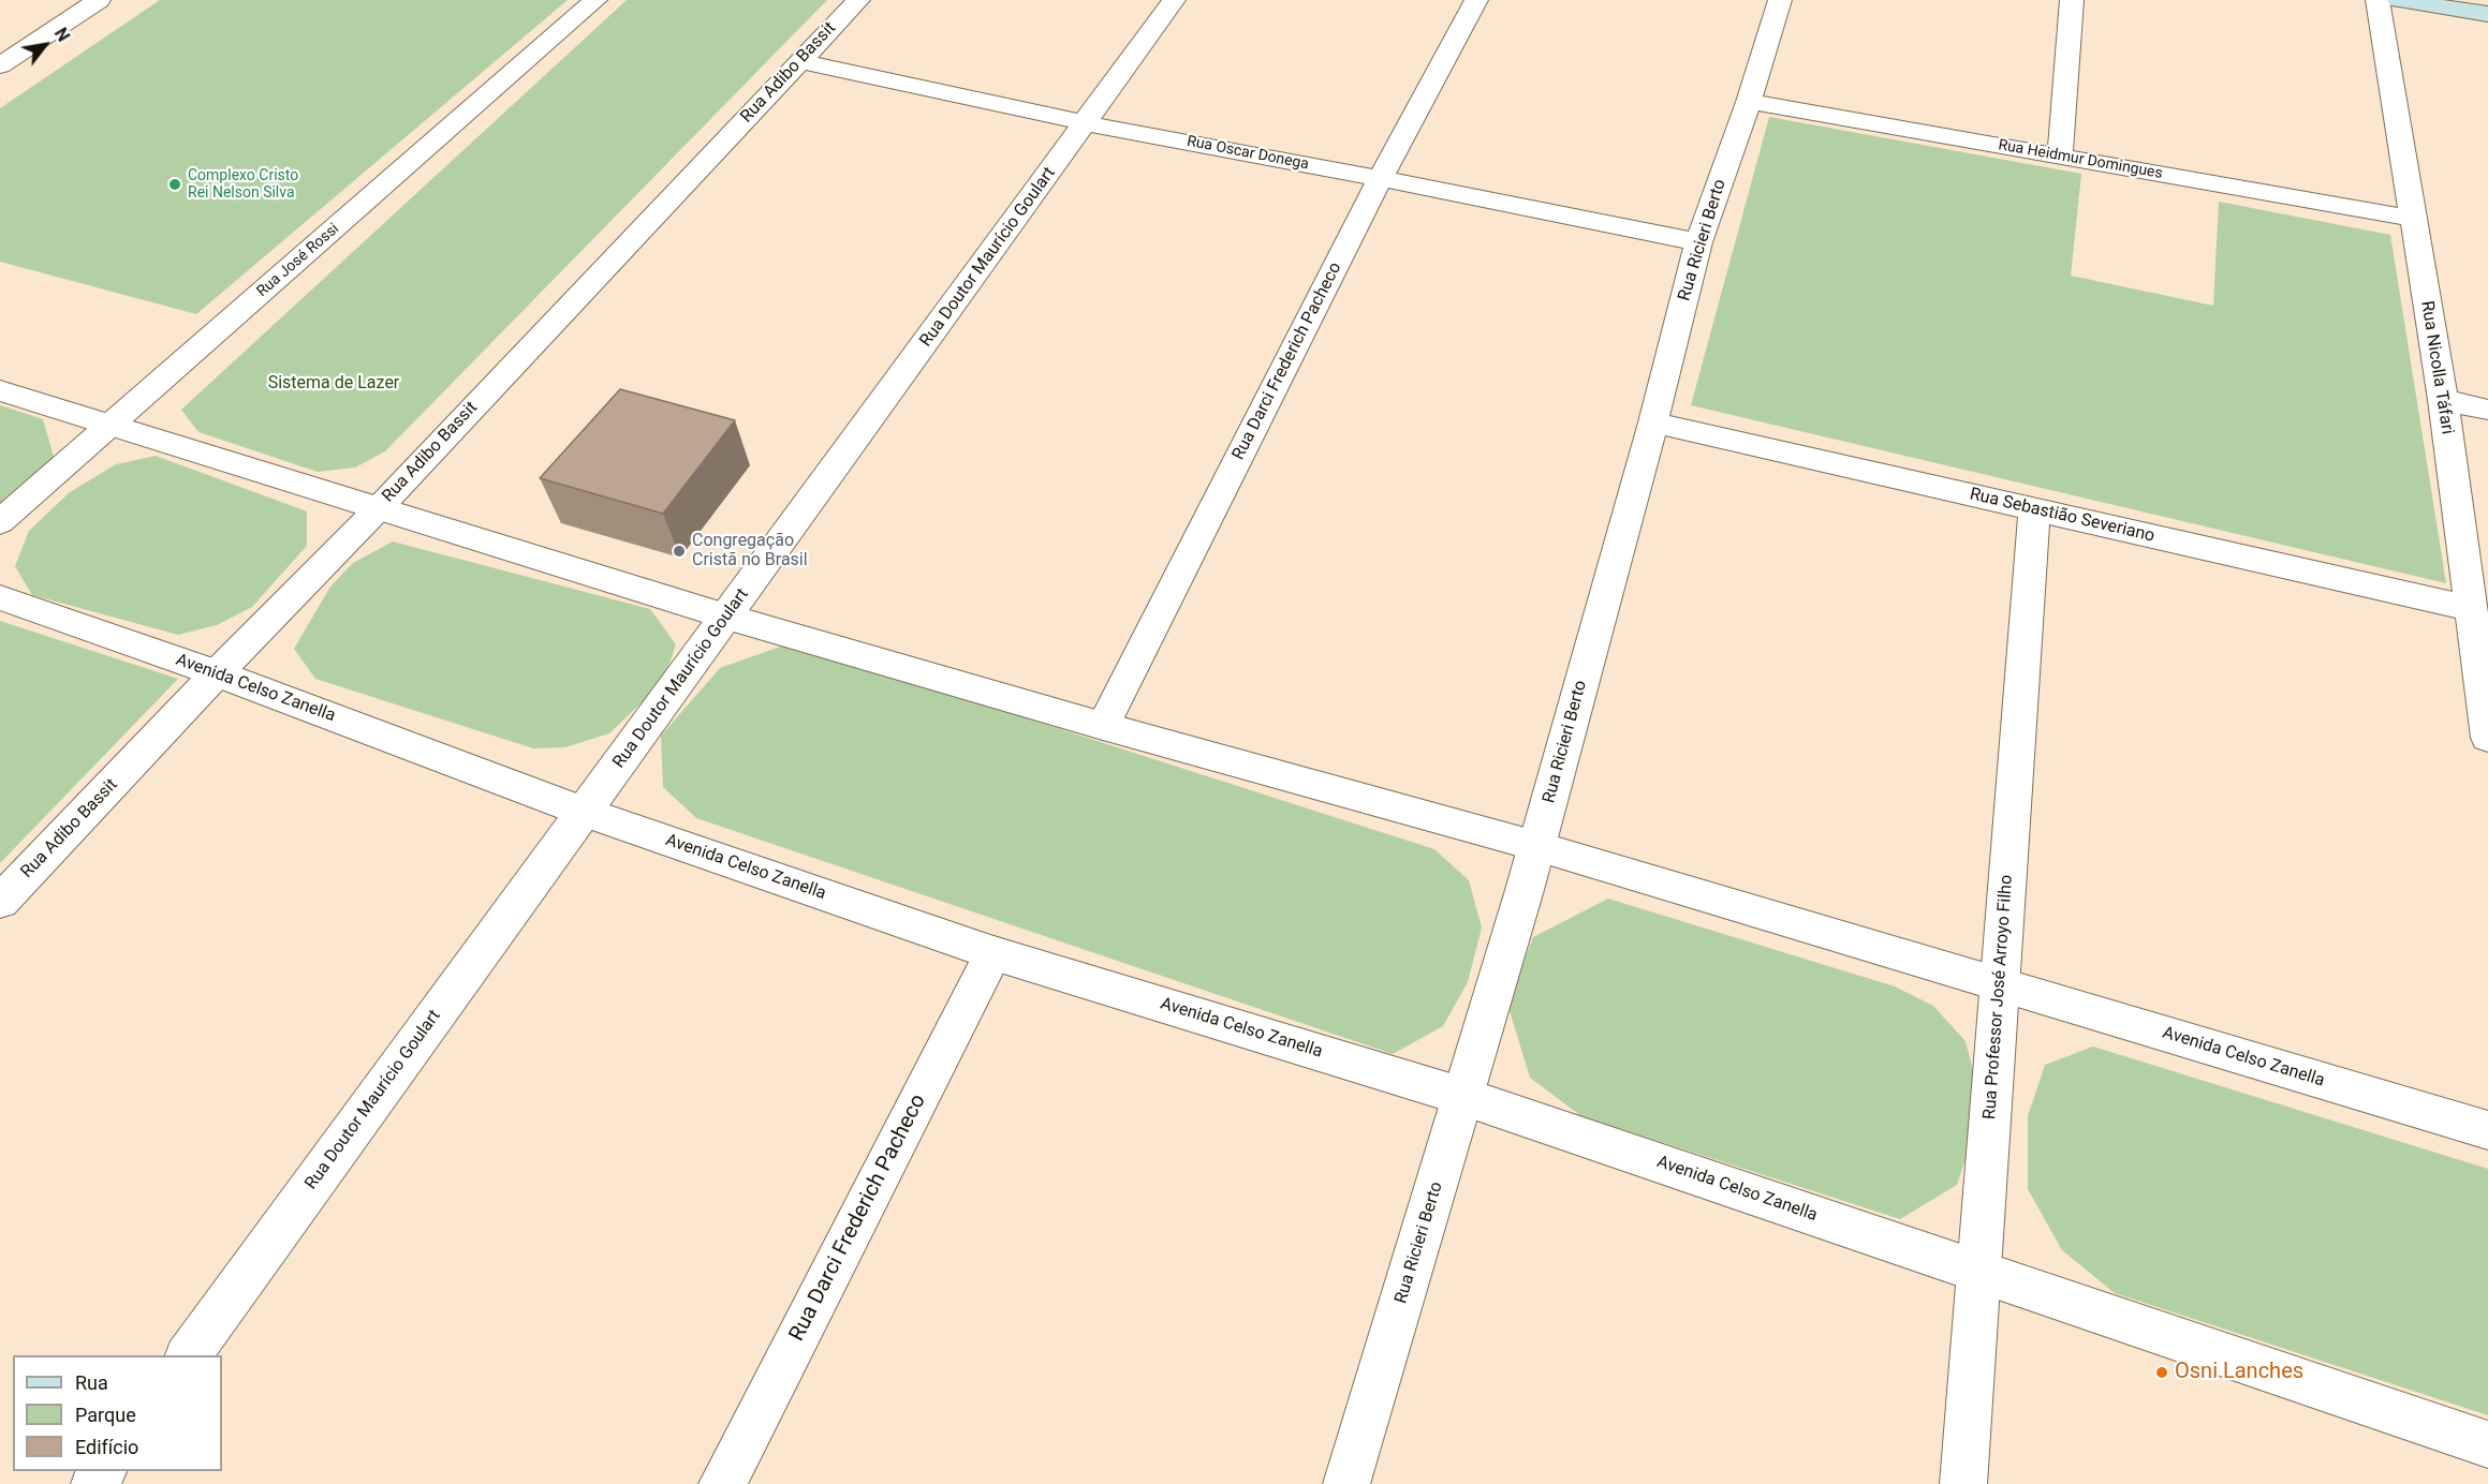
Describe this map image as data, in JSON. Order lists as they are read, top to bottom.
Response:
{
  "streets": {
    "street": [
      "Rua Adibo Bassit",
      "Rua Oscar Donega",
      "Rua Heidmur Domingues",
      "Rua Ricieri Berto",
      "Rua Doutor Maurício Goulart",
      "Rua José Rossi",
      "Rua Darci Frederich Pacheco",
      "Rua Nicolla Táfari",
      "Rua Sebastião Severiano",
      "Avenida Celso Zanella",
      "Rua Professor José Arroyo Filho"
    ]
  },
  "crossings": [
    ["Rua Adibo Bassit", "Rua Oscar Donega"],
    ["Rua Adibo Bassit", "Avenida Celso Zanella"],
    ["Rua Oscar Donega", "Rua Ricieri Berto"],
    ["Rua Oscar Donega", "Rua Doutor Maurício Goulart"],
    ["Rua Oscar Donega", "Rua Darci Frederich Pacheco"],
    ["Rua Heidmur Domingues", "Rua Ricieri Berto"],
    ["Rua Heidmur Domingues", "Rua Nicolla Táfari"],
    ["Rua Ricieri Berto", "Rua Sebastião Severiano"],
    ["Rua Ricieri Berto", "Avenida Celso Zanella"],
    ["Rua Doutor Maurício Goulart", "Avenida Celso Zanella"],
    ["Rua José Rossi", "Avenida Celso Zanella"],
    ["Rua Darci Frederich Pacheco", "Avenida Celso Zanella"],
    ["Rua Nicolla Táfari", "Rua Sebastião Severiano"],
    ["Rua Sebastião Severiano", "Rua Professor José Arroyo Filho"],
    ["Avenida Celso Zanella", "Rua Professor José Arroyo Filho"]
  ],
  "parks": ["Sistema de Lazer"],
  "places": ["Complexo Cristo Rei Nelson Silva", "Congregação Cristã no Brasil", "Osni Lanches"],
  "legend": ["Rua", "Parque", "Edifício"],
  "north": "top right"
}
